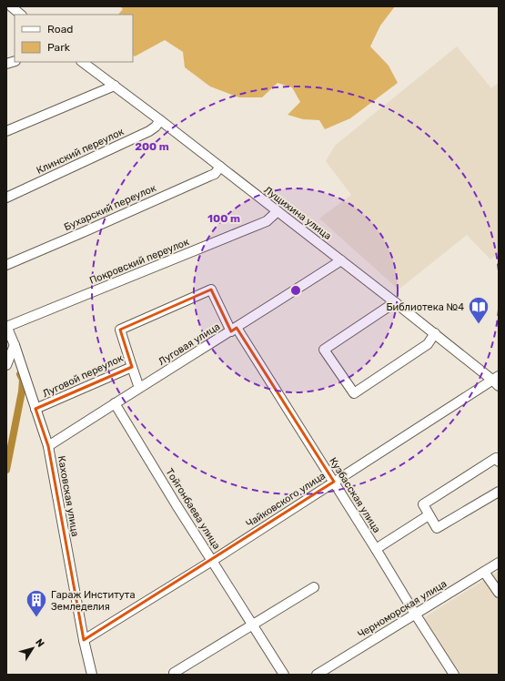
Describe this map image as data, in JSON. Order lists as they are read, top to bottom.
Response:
{
  "streets": {
    "street": [
      "Клинский переулок",
      "Бухарский переулок",
      "Лущихина улица",
      "Покровский переулок",
      "Луговая улица",
      "Луговой переулок",
      "Кузбасская улица",
      "Каховская улица",
      "Чайковского улица",
      "Тойгонбаева улица",
      "Черноморская улица"
    ]
  },
  "crossings": [
    ["Клинский переулок", "Лущихина улица"],
    ["Бухарский переулок", "Лущихина улица"],
    ["Лущихина улица", "Покровский переулок"],
    ["Лущихина улица", "Луговая улица"],
    ["Лущихина улица", "Чайковского улица"],
    ["Покровский переулок", "Каховская улица"],
    ["Луговая улица", "Луговой переулок"],
    ["Луговая улица", "Кузбасская улица"],
    ["Луговая улица", "Каховская улица"],
    ["Луговая улица", "Тойгонбаева улица"],
    ["Луговой переулок", "Кузбасская улица"],
    ["Луговой переулок", "Каховская улица"],
    ["Кузбасская улица", "Чайковского улица"],
    ["Кузбасская улица", "Черноморская улица"],
    ["Каховская улица", "Чайковского улица"],
    ["Чайковского улица", "Тойгонбаева улица"]
  ],
  "places": {
    "library": ["Библиотека №4"],
    "building": ["Гараж Института Земледелия"]
  },
  "legend": ["Road", "Park"],
  "north": "top right",
  "rings": ["200 m", "100 m"]
}
